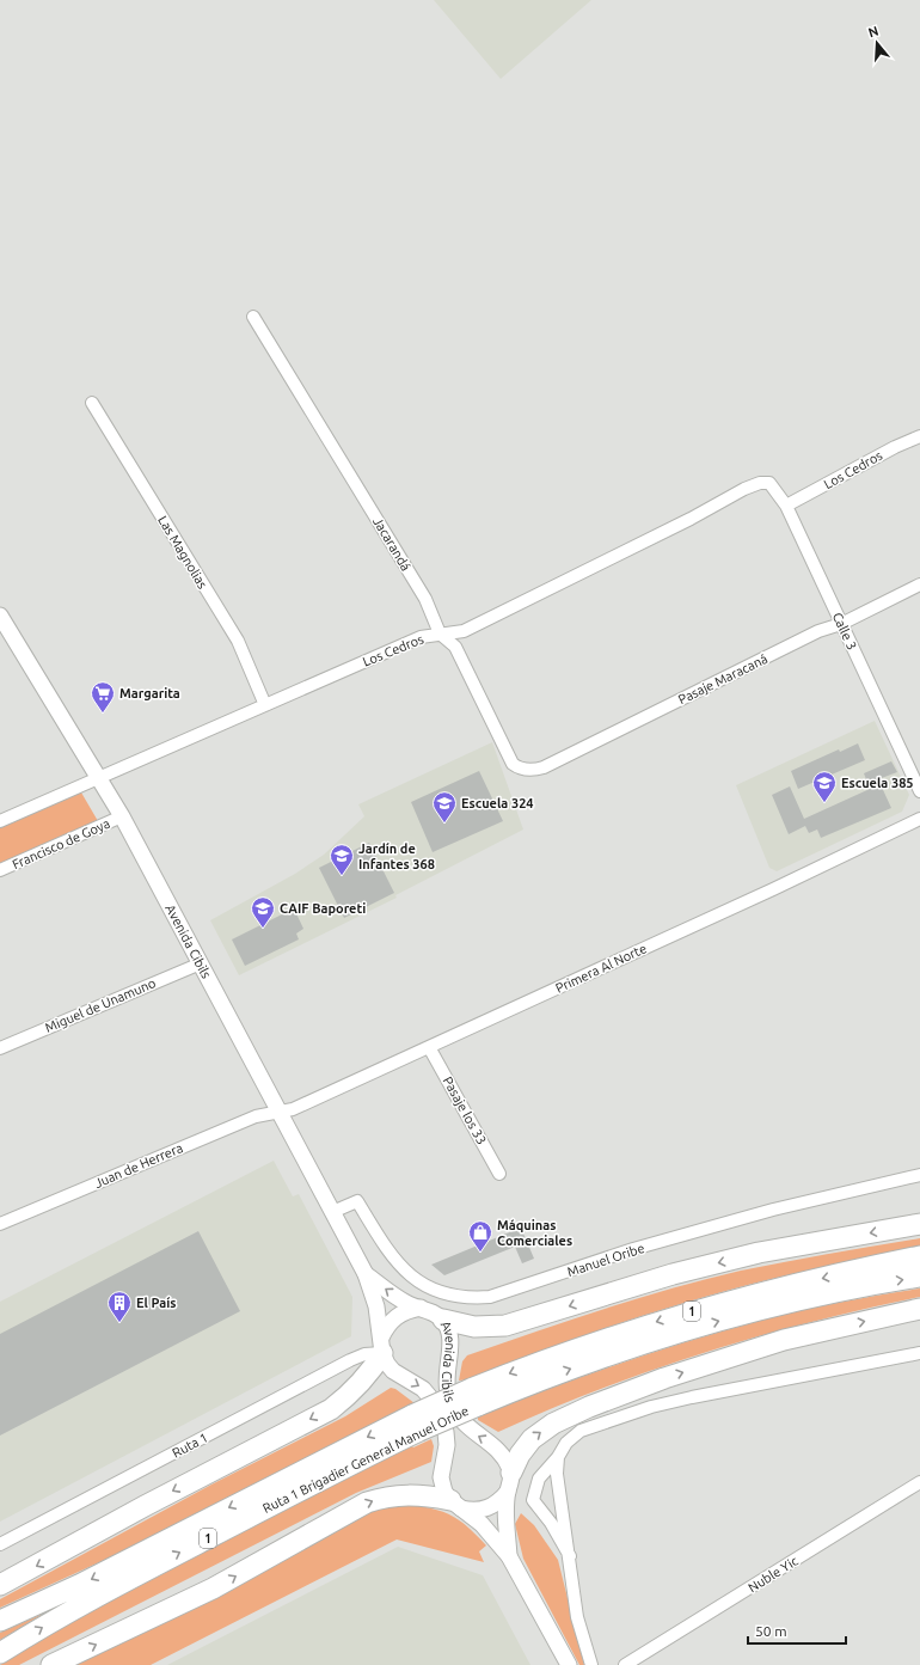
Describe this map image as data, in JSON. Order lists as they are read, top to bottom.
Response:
{
  "streets": {
    "highway": ["1", "Ruta 1 Brigadier General Manuel Oribe"],
    "street": [
      "Los Cedros",
      "Jacarandá",
      "Las Magnolias",
      "Calle 3",
      "Pasaje Maracaná",
      "Francisco de Goya",
      "Avenida Cibils",
      "Primera Al Norte",
      "Miguel de Unamuno",
      "Pasaje los 33",
      "Juan de Herrera",
      "Manuel Oribe",
      "Ruta 1",
      "Nuble Yic"
    ]
  },
  "crossings": [
    ["Los Cedros", "Jacarandá"],
    ["Los Cedros", "Las Magnolias"],
    ["Los Cedros", "Calle 3"],
    ["Los Cedros", "Avenida Cibils"],
    ["Jacarandá", "Pasaje Maracaná"],
    ["Calle 3", "Pasaje Maracaná"],
    ["Francisco de Goya", "Avenida Cibils"],
    ["Avenida Cibils", "Primera Al Norte"],
    ["Avenida Cibils", "Miguel de Unamuno"],
    ["Avenida Cibils", "Juan de Herrera"],
    ["Avenida Cibils", "Manuel Oribe"],
    ["Avenida Cibils", "Ruta 1"],
    ["Primera Al Norte", "Pasaje los 33"],
    ["Primera Al Norte", "Juan de Herrera"]
  ],
  "places": {
    "supermarket": ["Margarita"],
    "school or university": [
      "Escuela 385",
      "Escuela 324",
      "Jardín de Infantes 368",
      "CAIF Baporeti"
    ],
    "shop": ["Máquinas Comerciales"],
    "building": ["El País"]
  },
  "scale_bar": "50 m",
  "north": "top"
}
